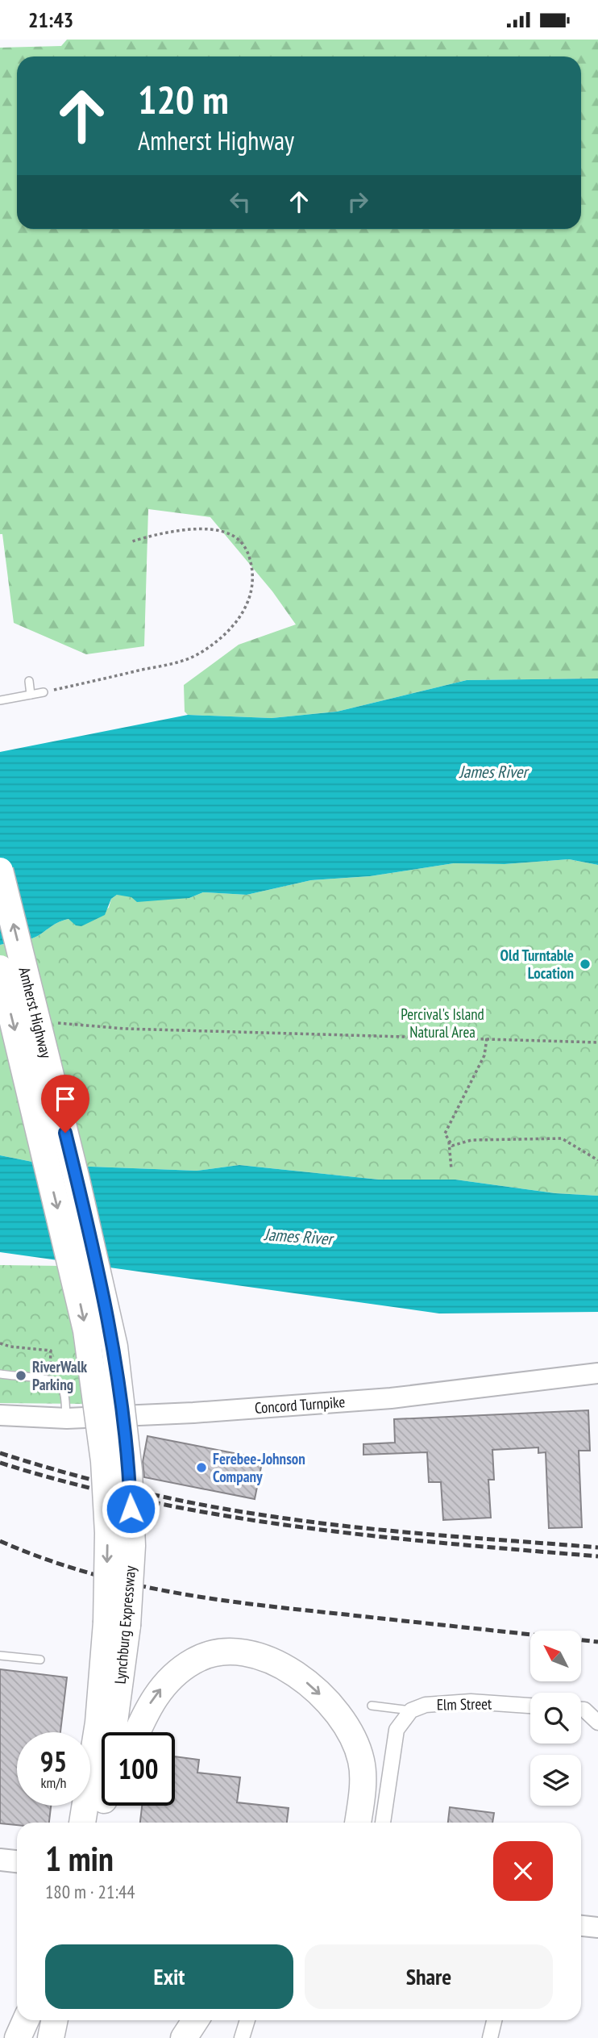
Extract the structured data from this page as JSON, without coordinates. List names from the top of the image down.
{
  "streets": {
    "highway": ["Amherst Highway", "Lynchburg Expressway"],
    "street": ["Concord Turnpike", "Elm Street"]
  },
  "crossings": [
    ["Amherst Highway", "Lynchburg Expressway"]
  ],
  "water": ["James River"],
  "parks": ["Percival's Island Natural Area"],
  "places": ["Old Turntable Location", "RiverWalk Parking", "Ferebee-Johnson Company"],
  "north": "top left",
  "page": {
    "status": "21:43",
    "turn": ["120 m", "Amherst Highway"],
    "speed": "95 km/h",
    "limit": "100",
    "heading": ["1 min", "180 m · 21:44"],
    "buttons": ["Exit", "Share"]
  }
}
